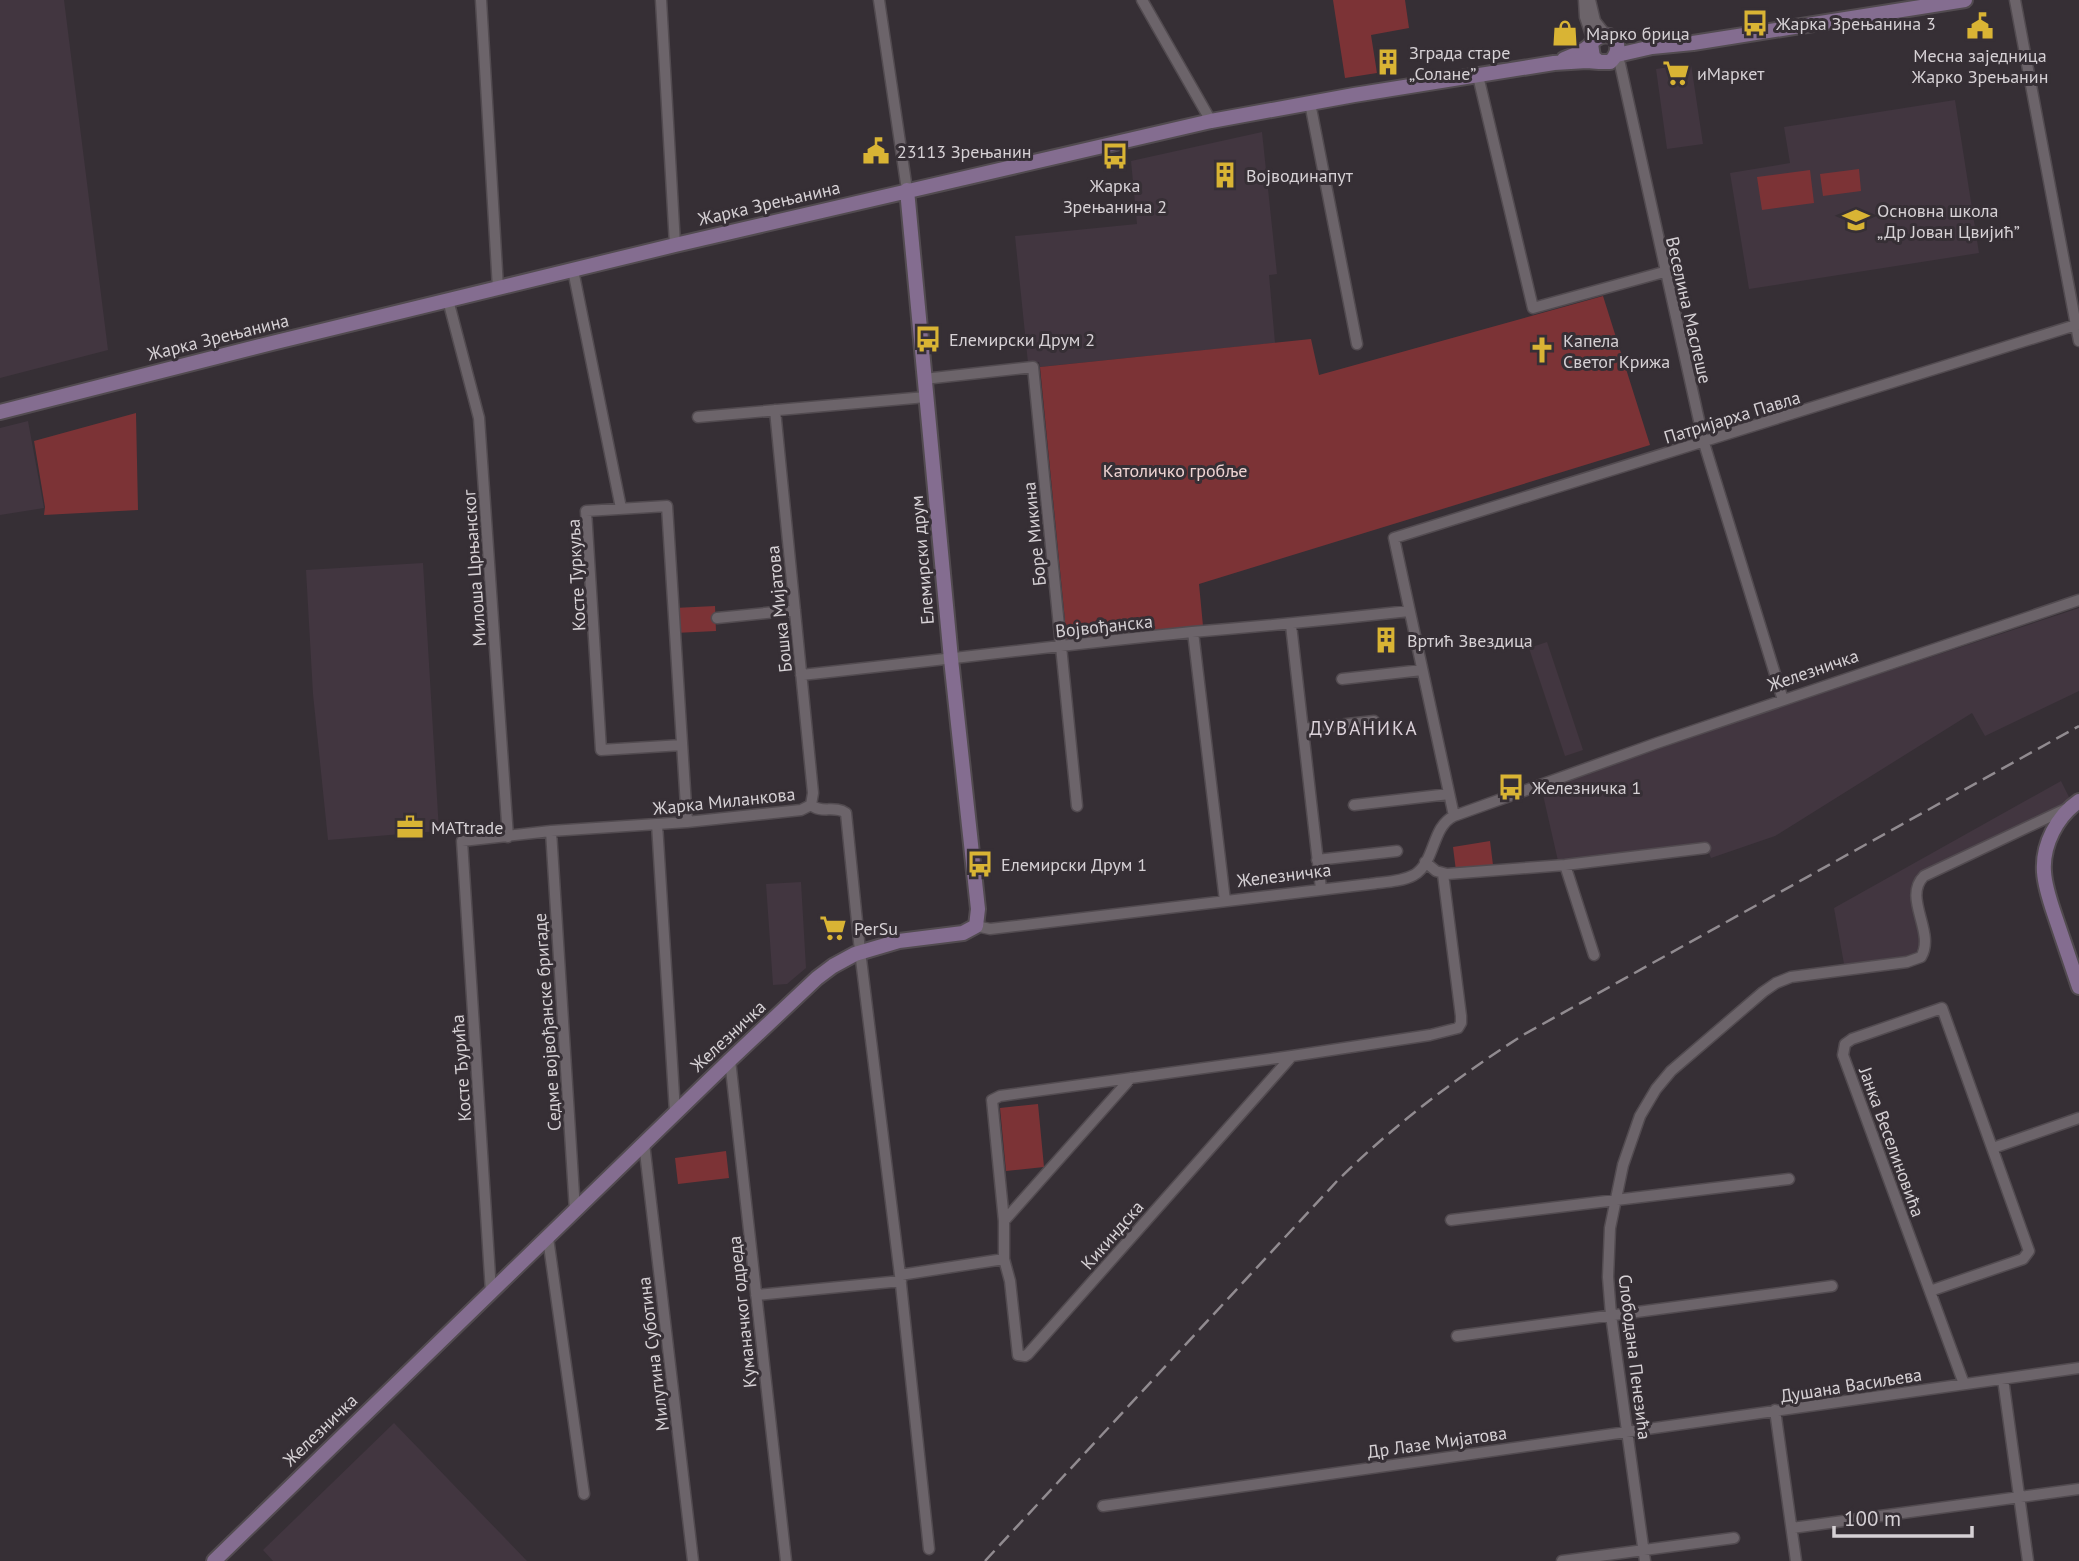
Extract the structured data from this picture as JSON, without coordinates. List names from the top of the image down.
{
  "streets": {
    "main road": ["Жарка Зрењанина", "Елемирски друм", "Железничка"],
    "street": [
      "Веселина Маслеше",
      "Патријарха Павла",
      "Боре Микина",
      "Милоша Црњанског",
      "Косте Туркуља",
      "Бошка Мијатова",
      "Војвођанска",
      "Жарка Миланкова",
      "Седме војвођанске бригаде",
      "Косте Ђурића",
      "Јанка Веселиновића",
      "Кикиндска",
      "Куманачког одреда",
      "Милутина Суботина",
      "Слободана Пенезића",
      "Душана Васиљева",
      "Др Лазе Мијатова"
    ]
  },
  "crossings": [
    ["Жарка Зрењанина", "Веселина Маслеше"],
    ["Жарка Зрењанина", "Елемирски друм"],
    ["Жарка Зрењанина", "Милоша Црњанског"],
    ["Веселина Маслеше", "Патријарха Павла"],
    ["Веселина Маслеше", "Железничка"],
    ["Патријарха Павла", "Војвођанска"],
    ["Боре Микина", "Елемирски друм"],
    ["Боре Микина", "Војвођанска"],
    ["Елемирски друм", "Војвођанска"],
    ["Елемирски друм", "Железничка"],
    ["Милоша Црњанског", "Жарка Миланкова"],
    ["Косте Туркуља", "Жарка Миланкова"],
    ["Бошка Мијатова", "Војвођанска"],
    ["Бошка Мијатова", "Жарка Миланкова"],
    ["Железничка", "Жарка Миланкова"],
    ["Железничка", "Седме војвођанске бригаде"],
    ["Железничка", "Косте Ђурића"],
    ["Железничка", "Куманачког одреда"],
    ["Железничка", "Милутина Суботина"],
    ["Жарка Миланкова", "Седме војвођанске бригаде"],
    ["Жарка Миланкова", "Косте Ђурића"],
    ["Јанка Веселиновића", "Душана Васиљева"],
    ["Слободана Пенезића", "Др Лазе Мијатова"],
    ["Душана Васиљева", "Др Лазе Мијатова"]
  ],
  "districts": ["ДУВАНИКА"],
  "parks": ["Католичко гробље"],
  "places": {
    "bus stop": [
      "Жарка Зрењанина 3",
      "Жарка Зрењанина 2",
      "Елемирски Друм 2",
      "Железничка 1",
      "Елемирски Друм 1"
    ],
    "public building": ["Месна заједница Жарко Зрењанин", "23113 Зрењанин"],
    "shop": ["Марко брица"],
    "building": ["Зграда старе „Солане”", "Војводинапут", "Вртић Звездица"],
    "supermarket": ["иМаркет", "PerSu"],
    "school or university": ["Основна школа „Др Јован Цвијић”"],
    "church": ["Капела Светог Крижа"],
    "office": ["MATtrade"]
  },
  "scale_bar": "100 m"
}
